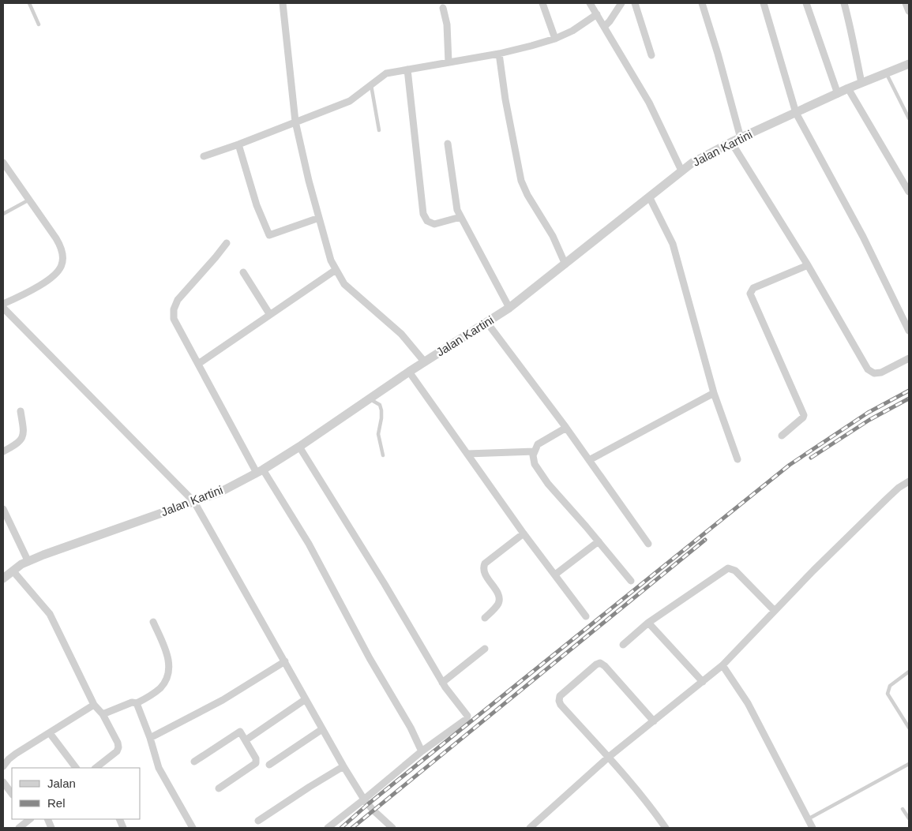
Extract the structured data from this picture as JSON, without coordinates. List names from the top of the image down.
{
  "streets": {
    "street": ["Jalan Kartini"]
  },
  "legend": ["Jalan", "Rel"]
}
